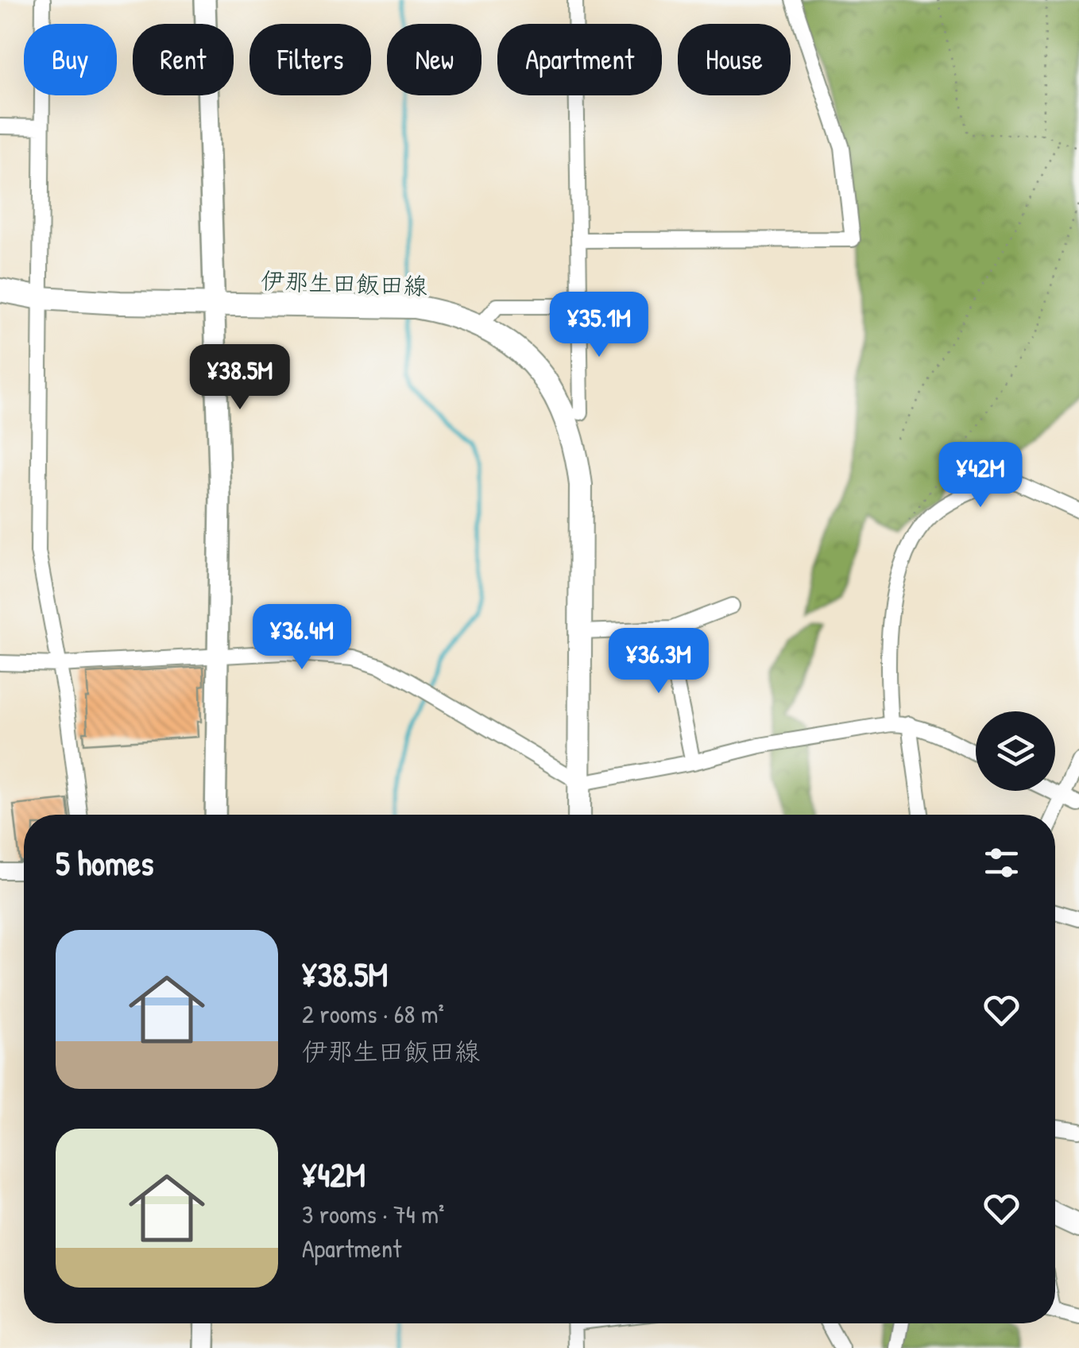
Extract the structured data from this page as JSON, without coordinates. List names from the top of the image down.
{
  "streets": {
    "main road": ["伊那生田飯田線"]
  },
  "page": {
    "chip": [
      "Buy",
      "Rent",
      "Filters",
      "New",
      "Apartment",
      "House"
    ],
    "price": [
      "¥35.1M",
      "¥38.5M",
      "¥42M",
      "¥36.4M",
      "¥36.3M"
    ],
    "heading": "5 homes",
    "list": [
      {
        "name": "¥38.5M",
        "note": "2 rooms · 68 m² · 伊那生田飯田線"
      },
      {
        "name": "¥42M",
        "note": "3 rooms · 74 m² · Apartment"
      }
    ]
  }
}
